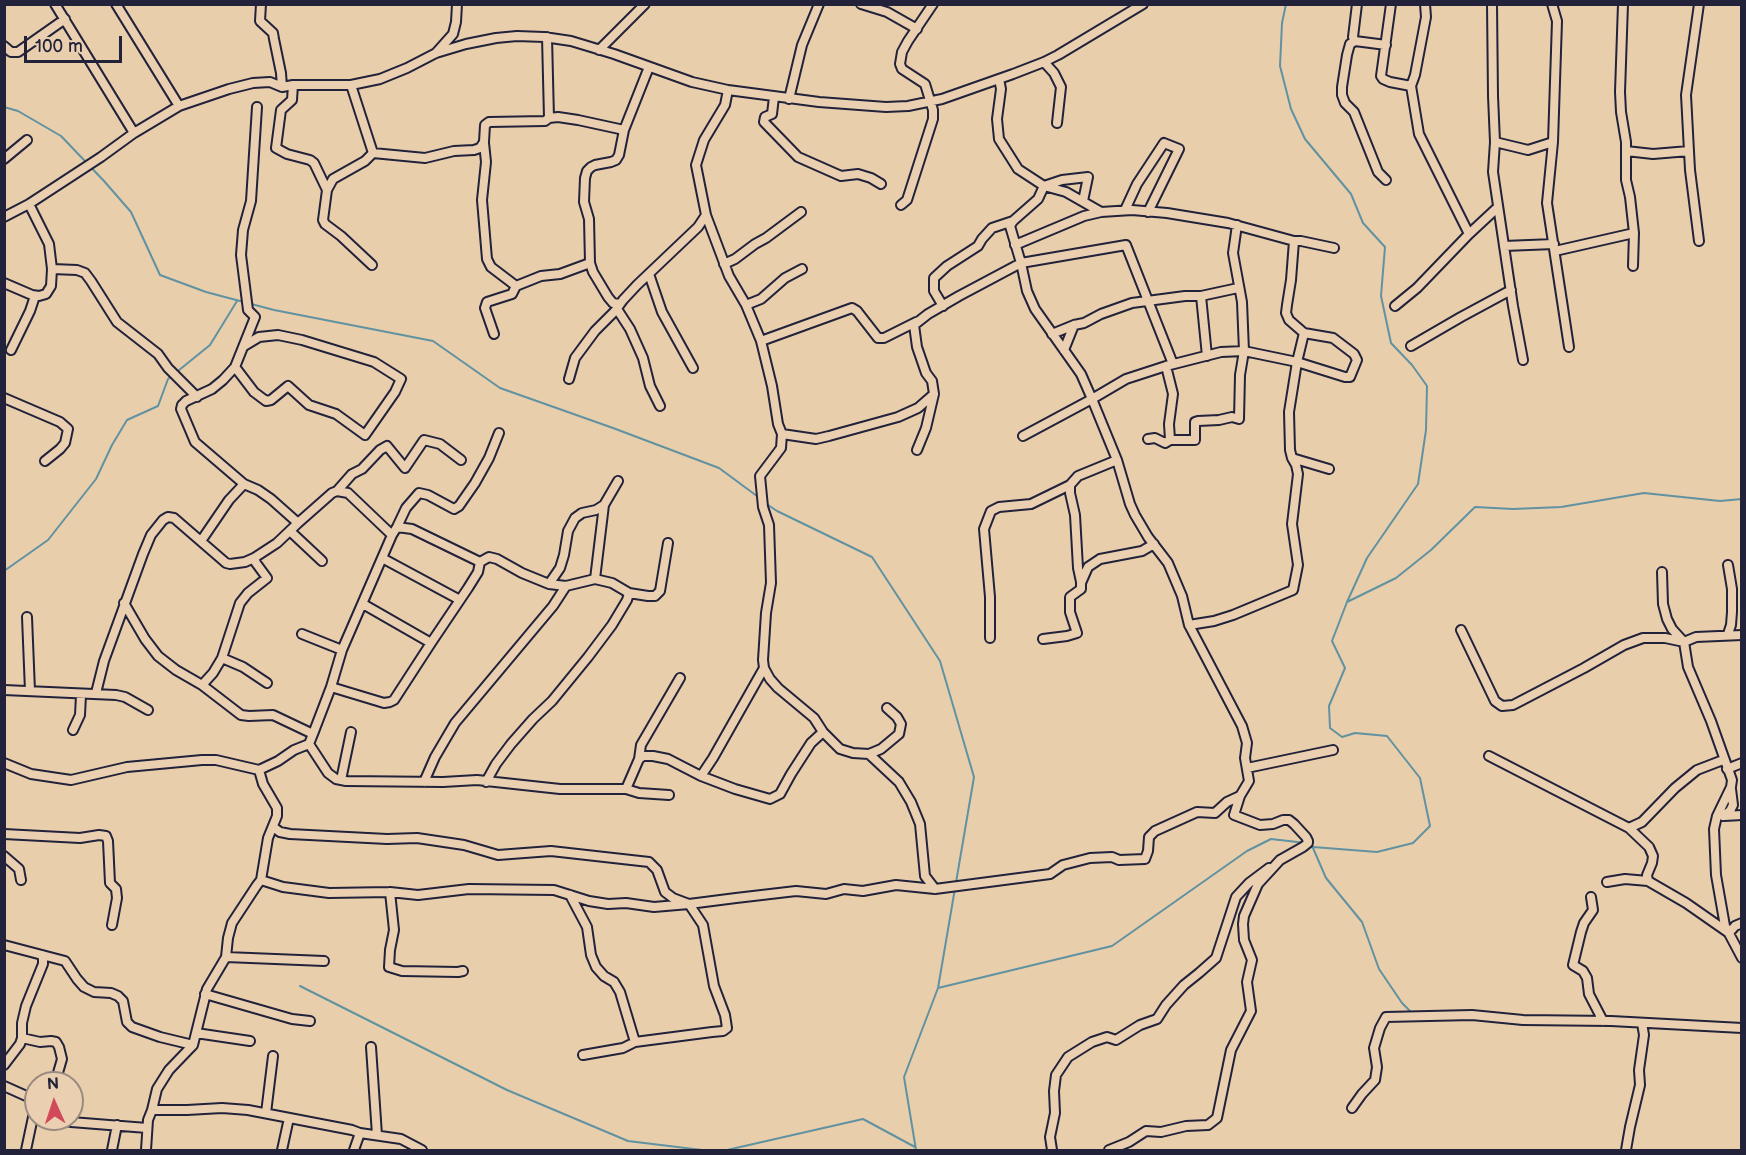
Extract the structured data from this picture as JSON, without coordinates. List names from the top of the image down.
{
  "scale_bar": "100 m",
  "north": "top"
}
